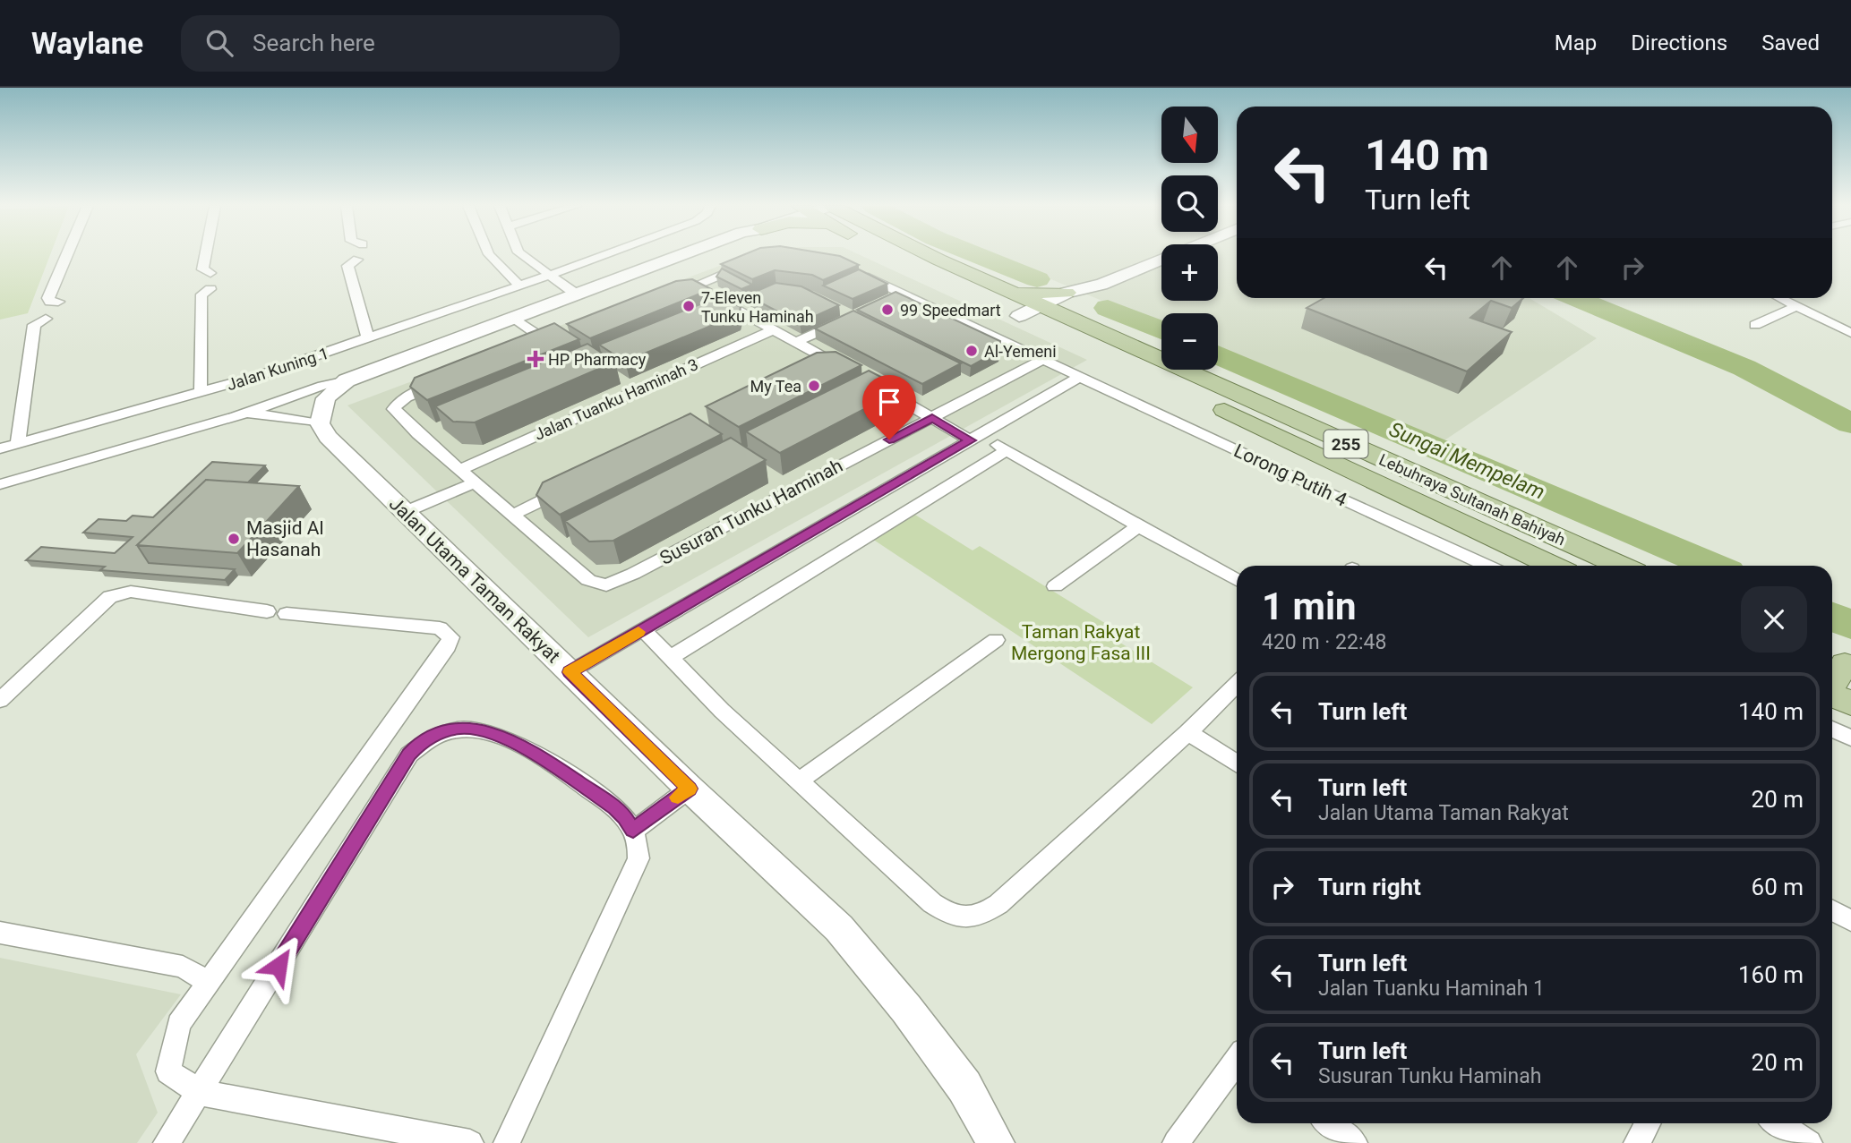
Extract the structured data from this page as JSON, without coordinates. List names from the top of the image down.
{
  "streets": {
    "main road": ["255", "Lebuhraya Sultanah Bahiyah"],
    "street": [
      "Jalan Kuning 1",
      "Jalan Tuanku Haminah 3",
      "Lorong Putih 4",
      "Susuran Tunku Haminah",
      "Jalan Utama Taman Rakyat"
    ]
  },
  "crossings": [
    ["Jalan Tuanku Haminah 3", "Susuran Tunku Haminah"],
    ["Lorong Putih 4", "Susuran Tunku Haminah"]
  ],
  "water": ["Sungai Mempelam"],
  "parks": ["Taman Rakyat Mergong Fasa III"],
  "places": {
    "other": [
      "7-Eleven Tunku Haminah",
      "99 Speedmart",
      "Al-Yemeni",
      "My Tea",
      "Masjid Al Hasanah"
    ],
    "health": ["HP Pharmacy"]
  },
  "north": "bottom",
  "page": {
    "header": "Waylane",
    "search": "Search here",
    "nav": ["Map", "Directions", "Saved"],
    "map_buttons": ["+", "−"],
    "turn": ["140 m", "Turn left"],
    "heading": ["1 min", "420 m · 22:48"],
    "list": [
      {
        "name": "Turn left",
        "value": "140 m"
      },
      {
        "name": "Turn left",
        "note": "Jalan Utama Taman Rakyat",
        "value": "20 m"
      },
      {
        "name": "Turn right",
        "value": "60 m"
      },
      {
        "name": "Turn left",
        "note": "Jalan Tuanku Haminah 1",
        "value": "160 m"
      },
      {
        "name": "Turn left",
        "note": "Susuran Tunku Haminah",
        "value": "20 m"
      }
    ]
  }
}
